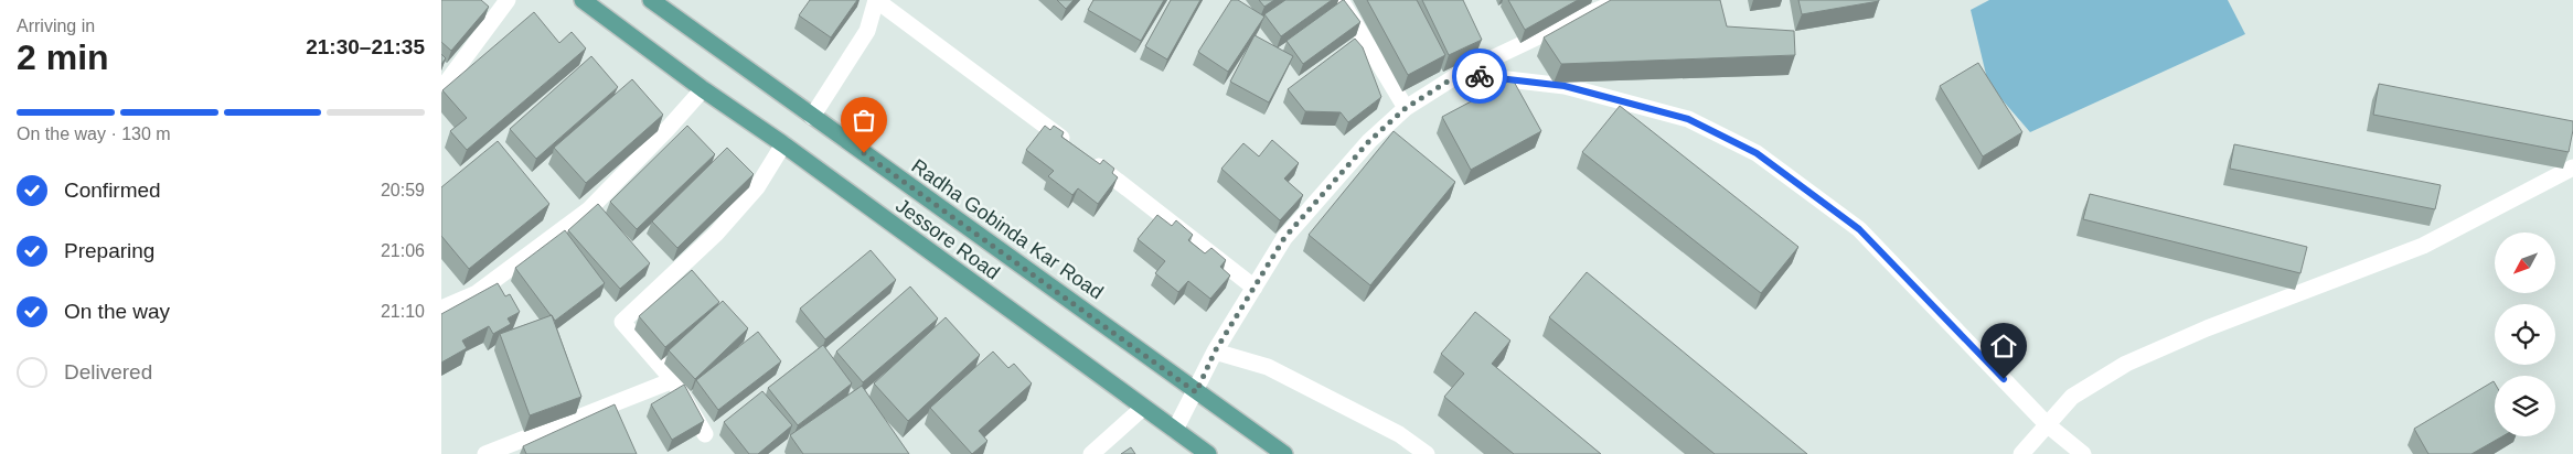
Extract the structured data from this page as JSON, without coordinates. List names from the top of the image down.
{
  "streets": {
    "main road": ["Radha Gobinda Kar Road", "Jessore Road"]
  },
  "north": "bottom left",
  "page": {
    "heading": ["2 min", "Arriving in", "21:30–21:35"],
    "bar": "On the way · 130 m",
    "list": [
      ["Confirmed", "20:59"],
      ["Preparing", "21:06"],
      ["On the way", "21:10"],
      "Delivered"
    ]
  }
}
